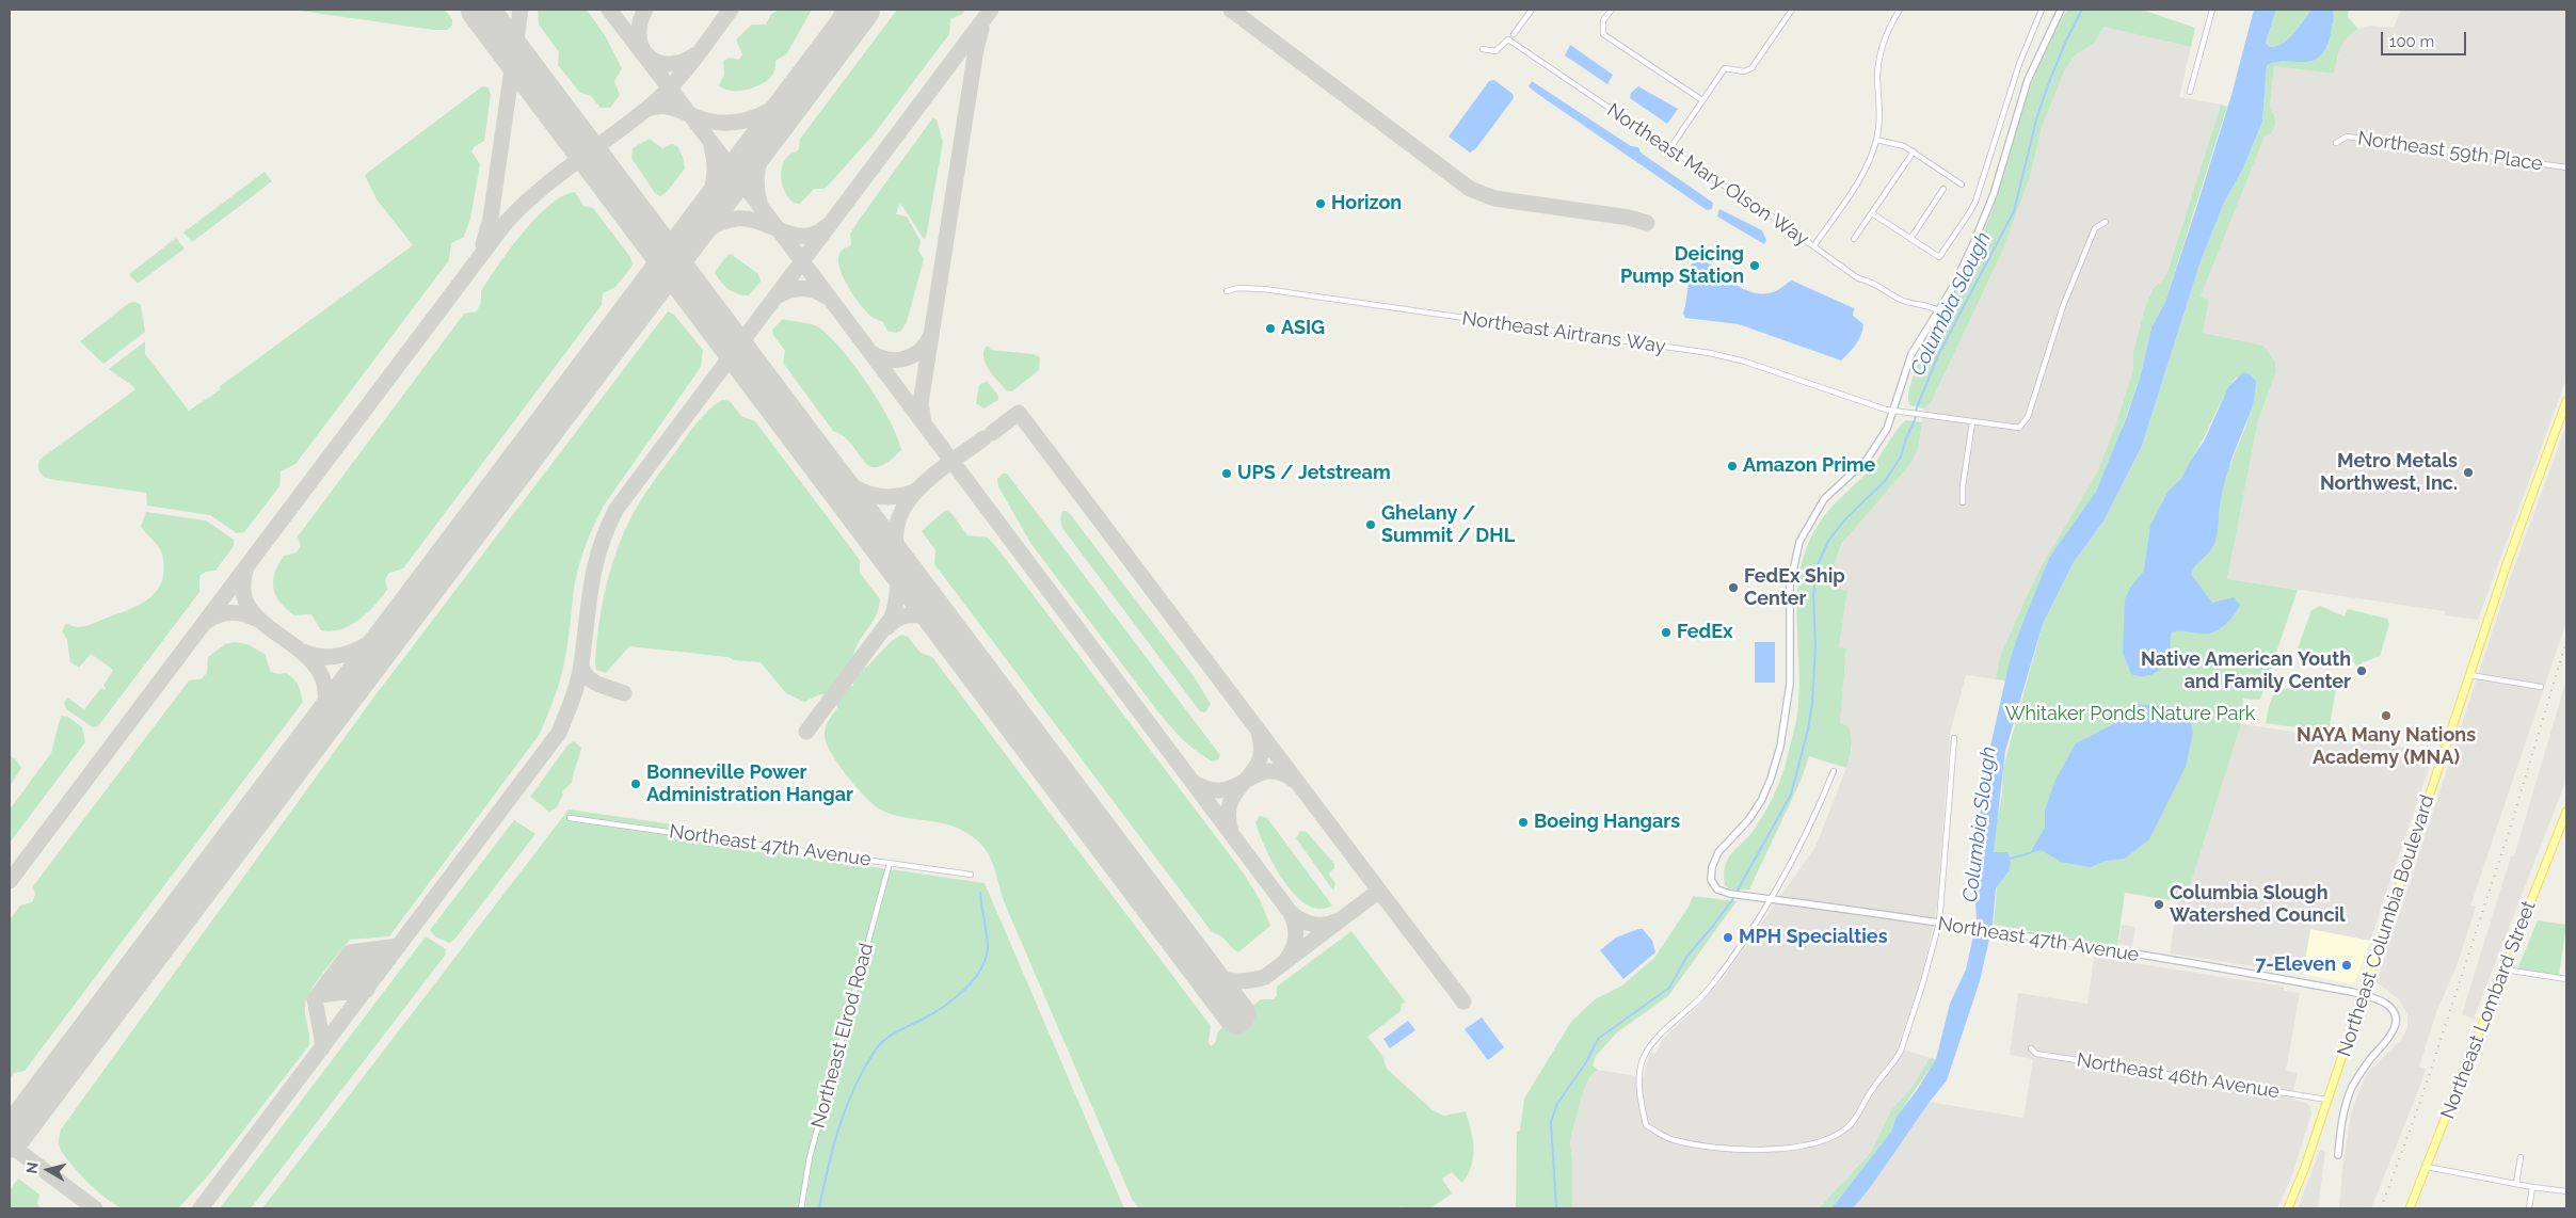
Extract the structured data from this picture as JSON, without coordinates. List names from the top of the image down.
{
  "streets": {
    "main road": ["Northeast Columbia Boulevard", "Northeast Lombard Street"],
    "street": [
      "Northeast 59th Place",
      "Northeast Mary Olson Way",
      "Northeast Airtrans Way",
      "Northeast 47th Avenue",
      "Northeast Elrod Road",
      "Northeast 46th Avenue"
    ]
  },
  "crossings": [
    ["Northeast Airtrans Way", "Northeast 47th Avenue"],
    ["Northeast 47th Avenue", "Northeast Columbia Boulevard"],
    ["Northeast 47th Avenue", "Northeast Elrod Road"],
    ["Northeast Columbia Boulevard", "Northeast 46th Avenue"]
  ],
  "water": ["Columbia Slough"],
  "parks": ["Whitaker Ponds Nature Park"],
  "places": [
    "Horizon",
    "Deicing Pump Station",
    "ASIG",
    "Amazon Prime",
    "Metro Metals Northwest, Inc.",
    "UPS / Jetstream",
    "Ghelany / Summit / DHL",
    "FedEx Ship Center",
    "FedEx",
    "Native American Youth and Family Center",
    "NAYA Many Nations Academy (MNA)",
    "Bonneville Power Administration Hangar",
    "Boeing Hangars",
    "Columbia Slough Watershed Council",
    "MPH Specialties",
    "7-Eleven"
  ],
  "scale_bar": "100 m",
  "north": "left"
}
